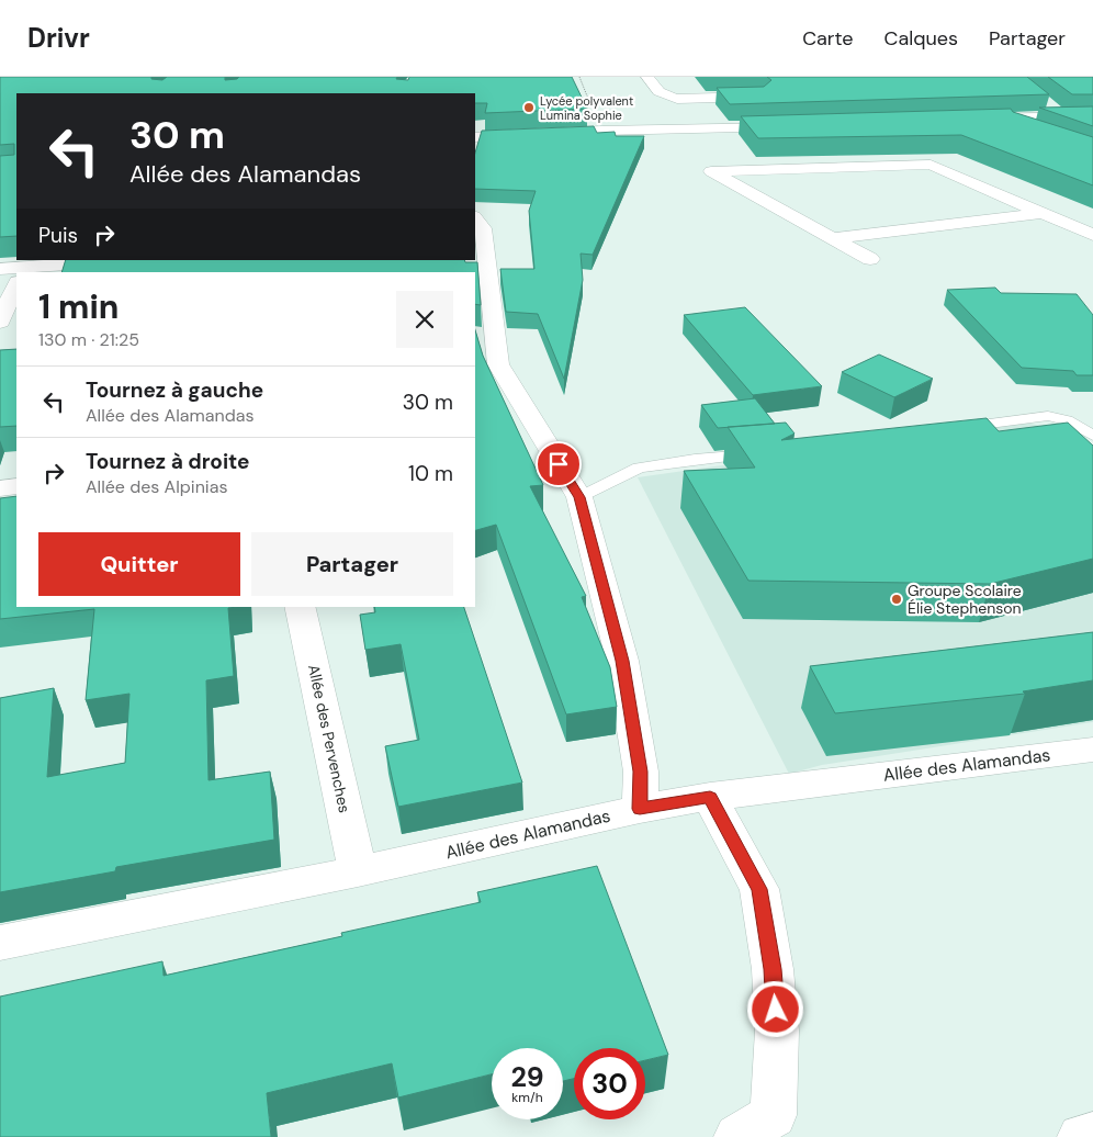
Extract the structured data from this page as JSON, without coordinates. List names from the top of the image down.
{
  "streets": {
    "street": ["Allée des Pervenches", "Allée des Alamandas"]
  },
  "crossings": [
    ["Allée des Pervenches", "Allée des Alamandas"]
  ],
  "places": ["Lycée polyvalent Lumina Sophie", "Groupe Scolaire Élie Stephenson"],
  "page": {
    "header": "Drivr",
    "nav": ["Carte", "Calques", "Partager"],
    "turn": ["30 m", "Allée des Alamandas"],
    "then": "Puis",
    "heading": ["1 min", "130 m · 21:25"],
    "list": [
      {
        "name": "Tournez à gauche",
        "note": "Allée des Alamandas",
        "value": "30 m"
      },
      {
        "name": "Tournez à droite",
        "note": "Allée des Alpinias",
        "value": "10 m"
      }
    ],
    "buttons": ["Quitter", "Partager"],
    "speed": "29 km/h",
    "limit": "30"
  }
}
